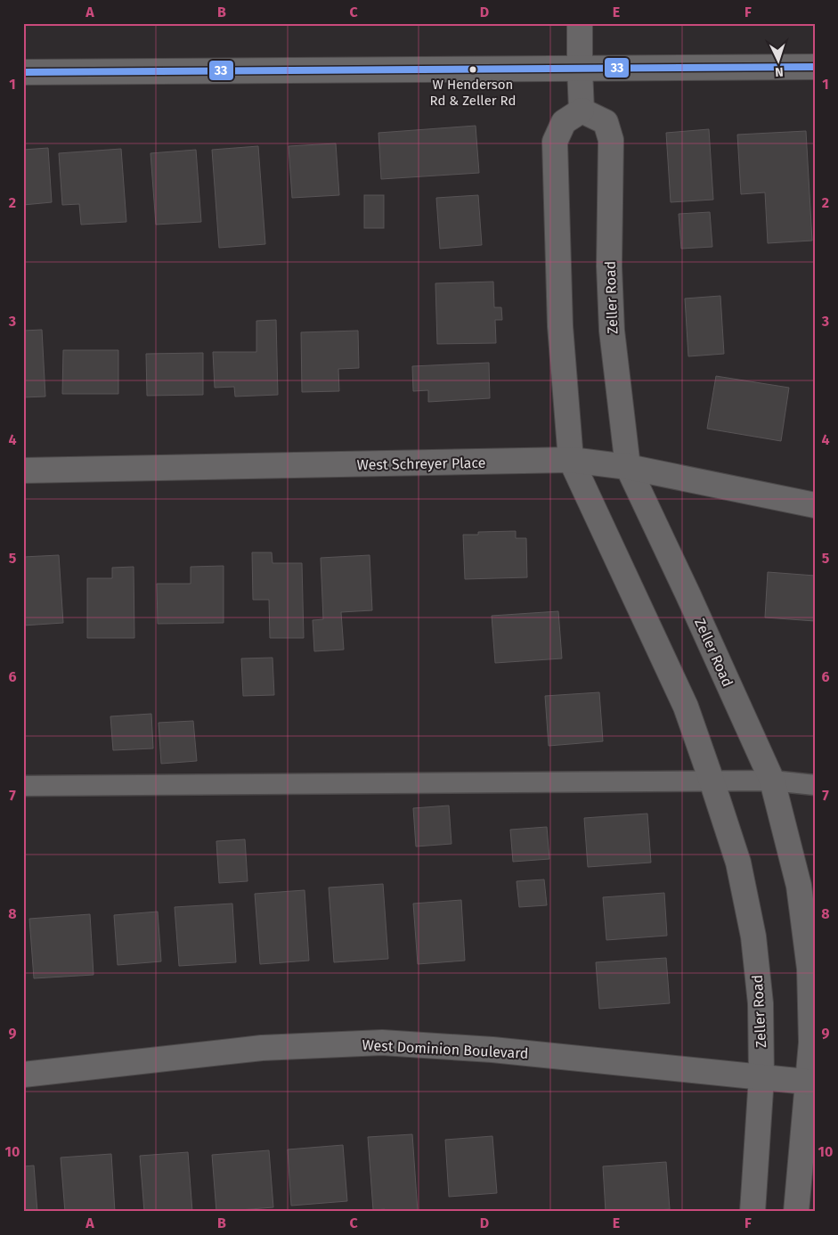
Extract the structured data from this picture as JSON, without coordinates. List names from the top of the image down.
{
  "streets": {
    "street": ["Zeller Road", "West Schreyer Place", "West Dominion Boulevard"]
  },
  "crossings": [
    ["Zeller Road", "West Schreyer Place"],
    ["Zeller Road", "West Dominion Boulevard"]
  ],
  "places": ["W Henderson Rd & Zeller Rd"],
  "lines": ["transit line 33"],
  "north": "bottom",
  "grid": {
    "columns": [
      "A",
      "B",
      "C",
      "D",
      "E",
      "F"
    ],
    "rows": [
      "1",
      "2",
      "3",
      "4",
      "5",
      "6",
      "7",
      "8",
      "9",
      "10"
    ]
  }
}
